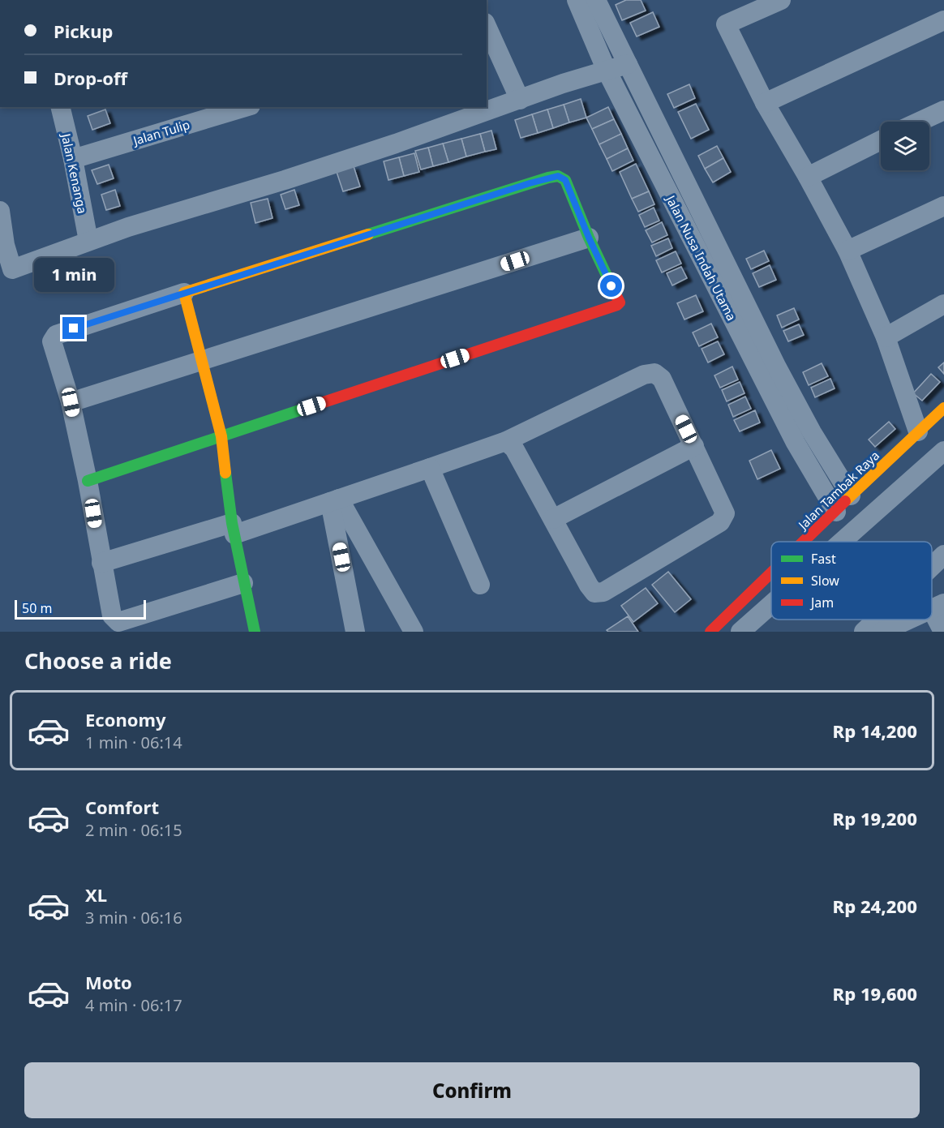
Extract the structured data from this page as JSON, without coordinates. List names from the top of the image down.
{
  "streets": {
    "street": [
      "Jalan Tulip",
      "Jalan Kenanga",
      "Jalan Nusa Indah Utama",
      "Jalan Tambak Raya"
    ]
  },
  "crossings": [
    ["Jalan Tulip", "Jalan Kenanga"],
    ["Jalan Nusa Indah Utama", "Jalan Tambak Raya"]
  ],
  "legend": ["Fast", "Slow", "Jam"],
  "scale_bar": "50 m",
  "page": {
    "banner": ["Pickup", "Drop-off"],
    "bubble": "1 min",
    "scale": "50 m",
    "heading": "Choose a ride",
    "list": [
      {
        "name": "Economy",
        "note": "1 min · 06:14",
        "value": "Rp 14,200"
      },
      {
        "name": "Comfort",
        "note": "2 min · 06:15",
        "value": "Rp 19,200"
      },
      {
        "name": "XL",
        "note": "3 min · 06:16",
        "value": "Rp 24,200"
      },
      {
        "name": "Moto",
        "note": "4 min · 06:17",
        "value": "Rp 19,600"
      }
    ],
    "buttons": "Confirm"
  }
}
